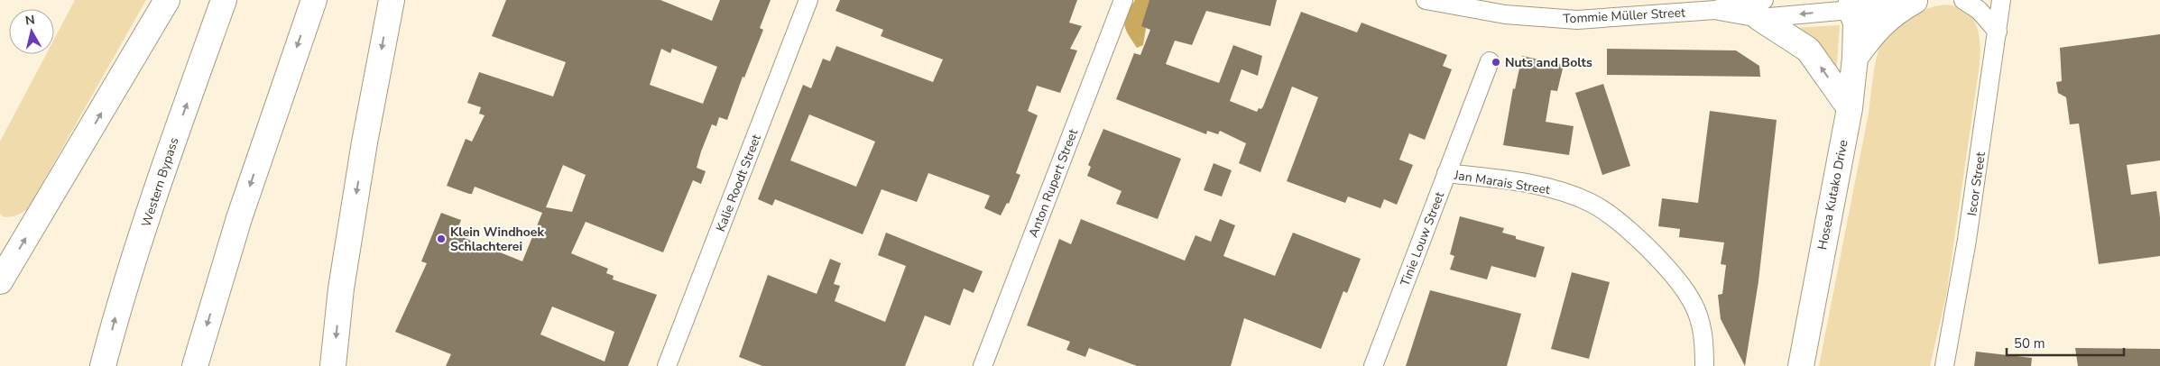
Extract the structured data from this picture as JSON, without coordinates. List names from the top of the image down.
{
  "streets": {
    "main road": ["Western Bypass", "Hosea Kutako Drive"],
    "street": [
      "Tommie Müller Street",
      "Jan Marais Street",
      "Kalie Roodt Street",
      "Anton Rupert Street",
      "Iscor Street",
      "Tinie Louw Street"
    ]
  },
  "crossings": [
    ["Tommie Müller Street", "Hosea Kutako Drive"],
    ["Jan Marais Street", "Tinie Louw Street"]
  ],
  "places": ["Nuts and Bolts", "Klein Windhoek Schlachterei"],
  "scale_bar": "50 m",
  "north": "top"
}
